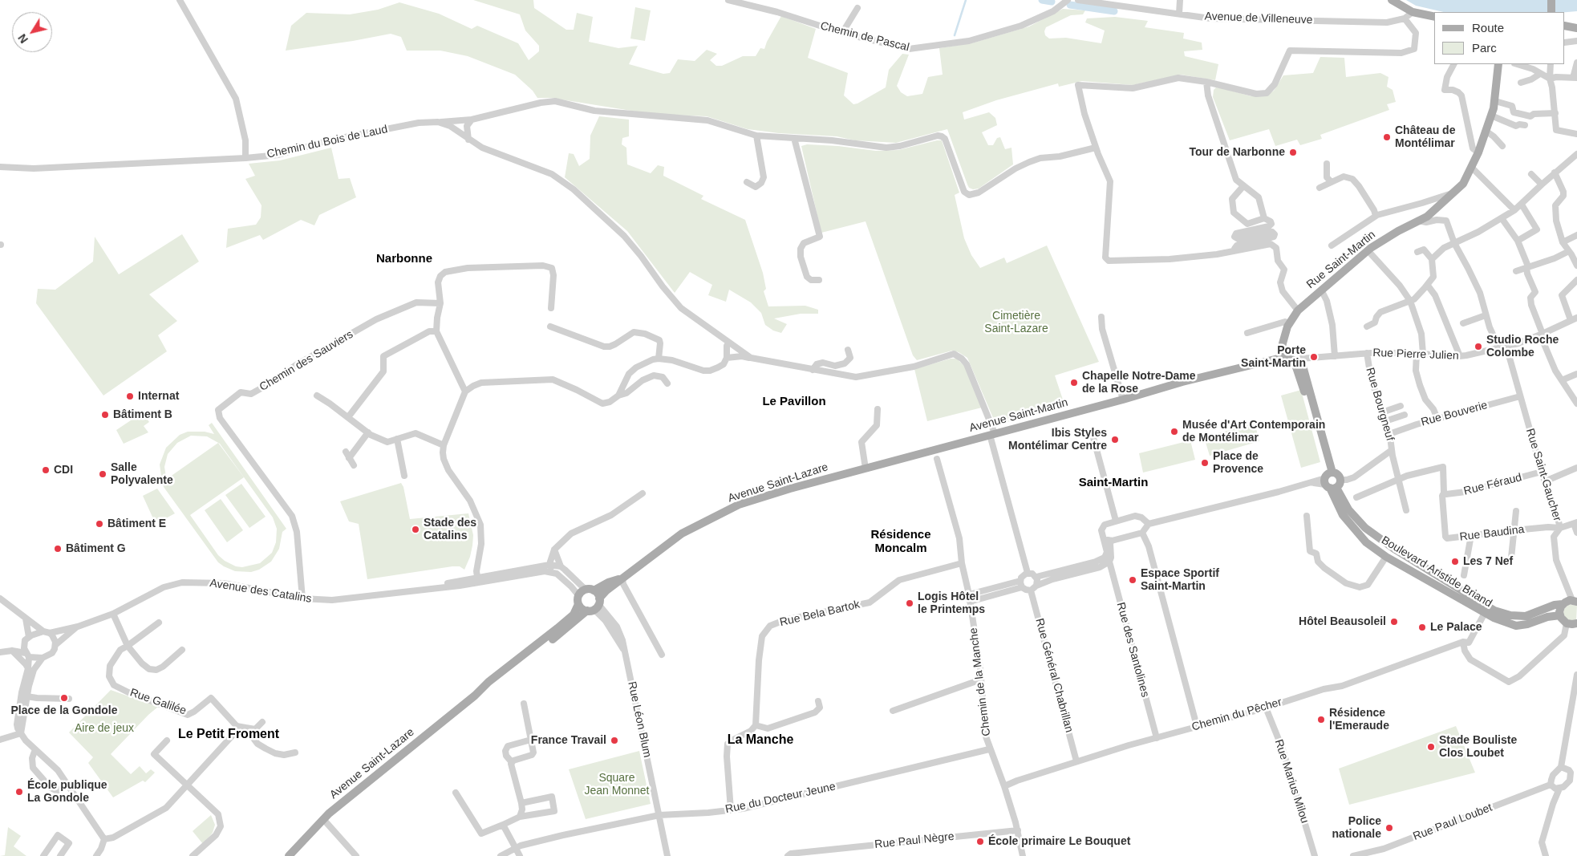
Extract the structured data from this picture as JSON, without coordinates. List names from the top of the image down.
{
  "streets": {
    "main road": [
      "Rue Saint-Martin",
      "Avenue Saint-Martin",
      "Avenue Saint-Lazare",
      "Boulevard Aristide Briand"
    ],
    "street": [
      "Avenue de Villeneuve",
      "Chemin de Pascal",
      "Chemin du Bois de Laud",
      "Rue Pierre Julien",
      "Chemin des Sauviers",
      "Rue Bourgneuf",
      "Rue Bouverie",
      "Rue Saint-Gaucher",
      "Rue Féraud",
      "Rue Baudina",
      "Avenue des Catalins",
      "Rue Bela Bartok",
      "Rue des Santolines",
      "Rue Général Chabrillan",
      "Chemin de la Manche",
      "Rue Galilée",
      "Chemin du Pêcher",
      "Rue Léon Blum",
      "Rue Marius Milou",
      "Rue du Docteur Jeune",
      "Rue Paul Loubet",
      "Rue Paul Nègre"
    ]
  },
  "crossings": [
    ["Chemin du Bois de Laud", "Avenue Saint-Martin"],
    ["Rue Saint-Martin", "Avenue Saint-Martin"],
    ["Rue Pierre Julien", "Rue Bourgneuf"],
    ["Rue Pierre Julien", "Avenue Saint-Martin"],
    ["Rue Pierre Julien", "Rue Saint-Gaucher"],
    ["Chemin des Sauviers", "Avenue des Catalins"],
    ["Rue Bourgneuf", "Rue Bouverie"],
    ["Rue Bouverie", "Rue Saint-Gaucher"],
    ["Avenue Saint-Martin", "Avenue Saint-Lazare"],
    ["Rue Saint-Gaucher", "Rue Féraud"],
    ["Rue Saint-Gaucher", "Rue Baudina"],
    ["Rue Saint-Gaucher", "Boulevard Aristide Briand"],
    ["Avenue Saint-Lazare", "Rue Léon Blum"],
    ["Rue Féraud", "Rue Baudina"],
    ["Rue Bela Bartok", "Chemin de la Manche"],
    ["Rue des Santolines", "Chemin du Pêcher"],
    ["Rue Général Chabrillan", "Chemin du Pêcher"],
    ["Chemin de la Manche", "Chemin du Pêcher"],
    ["Chemin de la Manche", "Rue du Docteur Jeune"],
    ["Chemin de la Manche", "Rue Paul Nègre"],
    ["Chemin du Pêcher", "Rue Marius Milou"],
    ["Rue Léon Blum", "Rue du Docteur Jeune"]
  ],
  "districts": [
    "Narbonne",
    "Le Pavillon",
    "Saint-Martin",
    "Résidence Moncalm",
    "Le Petit Froment",
    "La Manche"
  ],
  "parks": ["Cimetière Saint-Lazare", "Aire de jeux", "Square Jean Monnet"],
  "places": [
    "Château de Montélimar",
    "Tour de Narbonne",
    "Studio Roche Colombe",
    "Porte Saint-Martin",
    "Chapelle Notre-Dame de la Rose",
    "Internat",
    "Bâtiment B",
    "Musée d'Art Contemporain de Montélimar",
    "Ibis Styles Montélimar Centre",
    "Place de Provence",
    "CDI",
    "Salle Polyvalente",
    "Bâtiment E",
    "Stade des Catalins",
    "Bâtiment G",
    "Les 7 Nef",
    "Espace Sportif Saint-Martin",
    "Logis Hôtel le Printemps",
    "Hôtel Beausoleil",
    "Le Palace",
    "Place de la Gondole",
    "Résidence l'Emeraude",
    "France Travail",
    "Stade Bouliste Clos Loubet",
    "École publique La Gondole",
    "Police nationale",
    "École primaire Le Bouquet"
  ],
  "legend": ["Route", "Parc"],
  "north": "bottom left"
}
